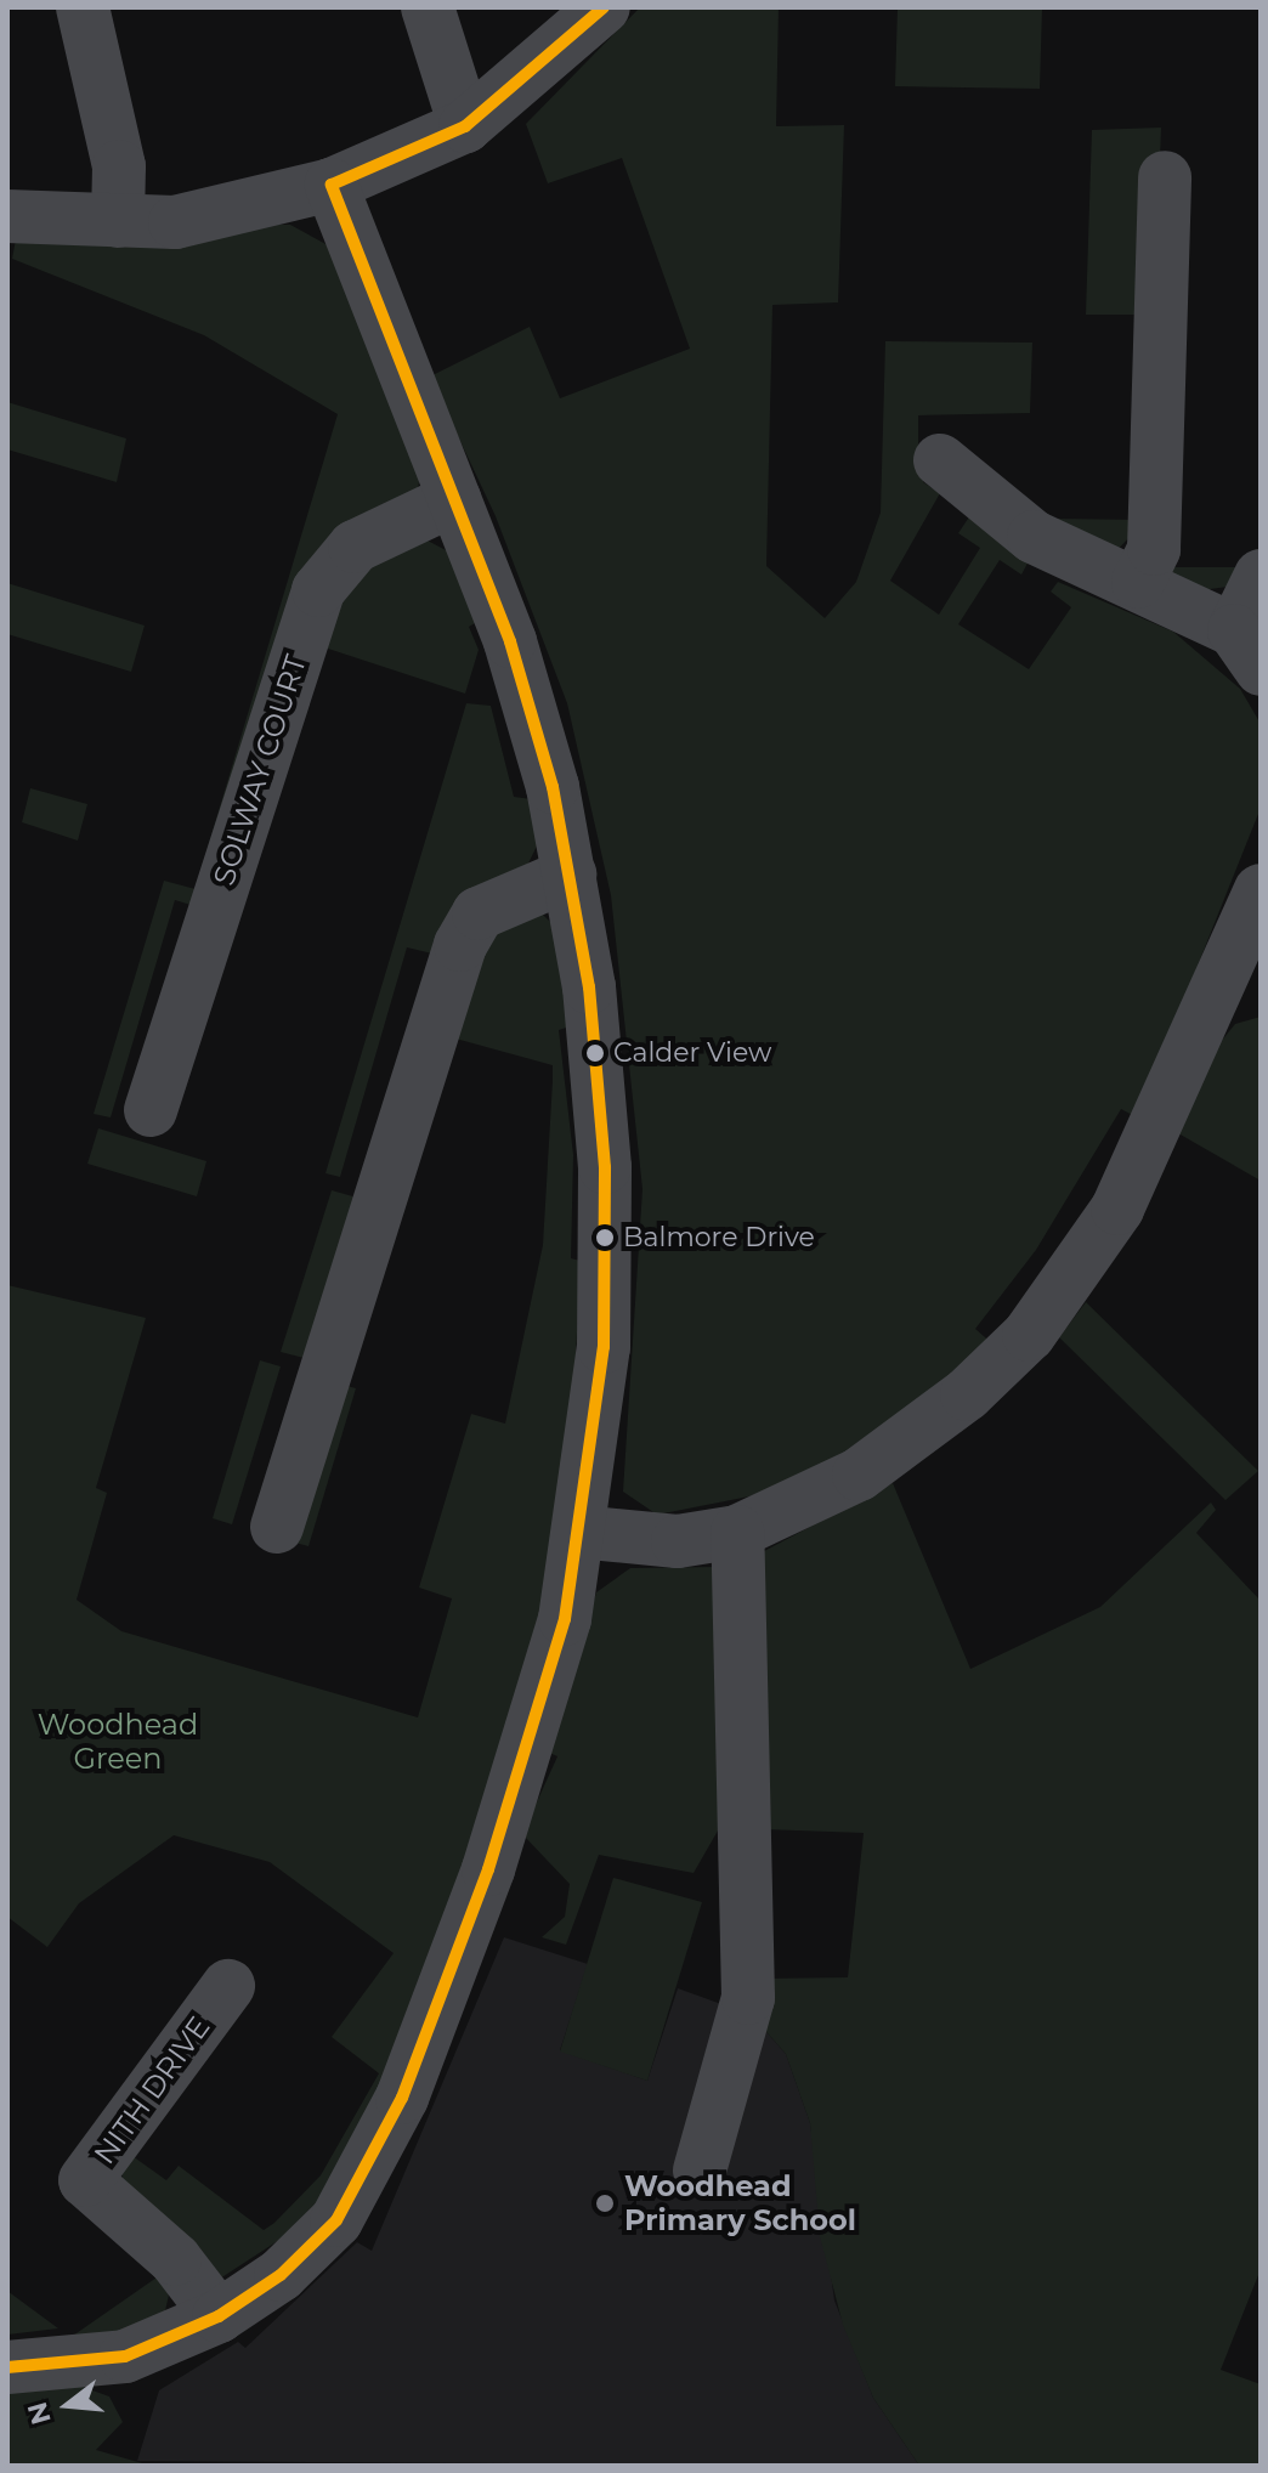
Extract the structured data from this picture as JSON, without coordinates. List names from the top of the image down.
{
  "streets": {
    "street": ["SOLWAY COURT", "NITH DRIVE"]
  },
  "parks": ["Woodhead Green"],
  "places": ["Calder View", "Balmore Drive", "Woodhead Primary School"],
  "north": "left"
}
